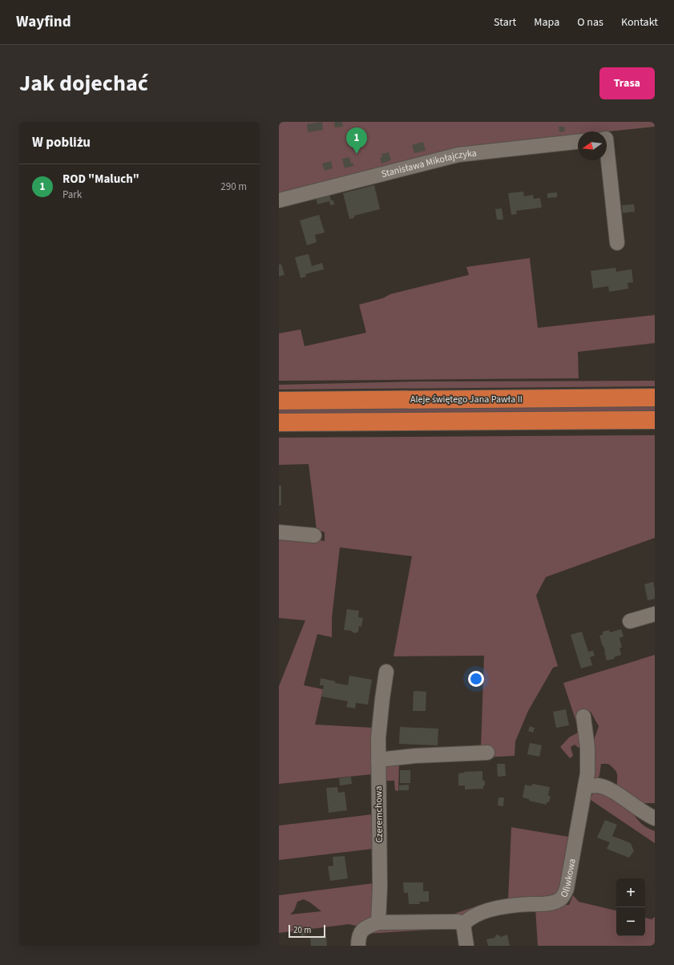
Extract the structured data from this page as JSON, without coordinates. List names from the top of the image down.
{
  "streets": {
    "highway": ["Aleje świętego Jana Pawła II"],
    "street": ["Stanisława Mikołajczyka", "Czeremchowa", "Oliwkowa"]
  },
  "scale_bar": "20 m",
  "north": "left",
  "page": {
    "header": "Wayfind",
    "nav": [
      "Start",
      "Mapa",
      "O nas",
      "Kontakt"
    ],
    "title": "Jak dojechać",
    "buttons": "Trasa",
    "heading": "W pobliżu",
    "pins": "1",
    "list": [
      {
        "mark": "1",
        "name": "ROD \"Maluch\"",
        "note": "Park",
        "value": "290 m"
      }
    ],
    "map_buttons": ["+", "−"],
    "scale": "20 m"
  }
}
